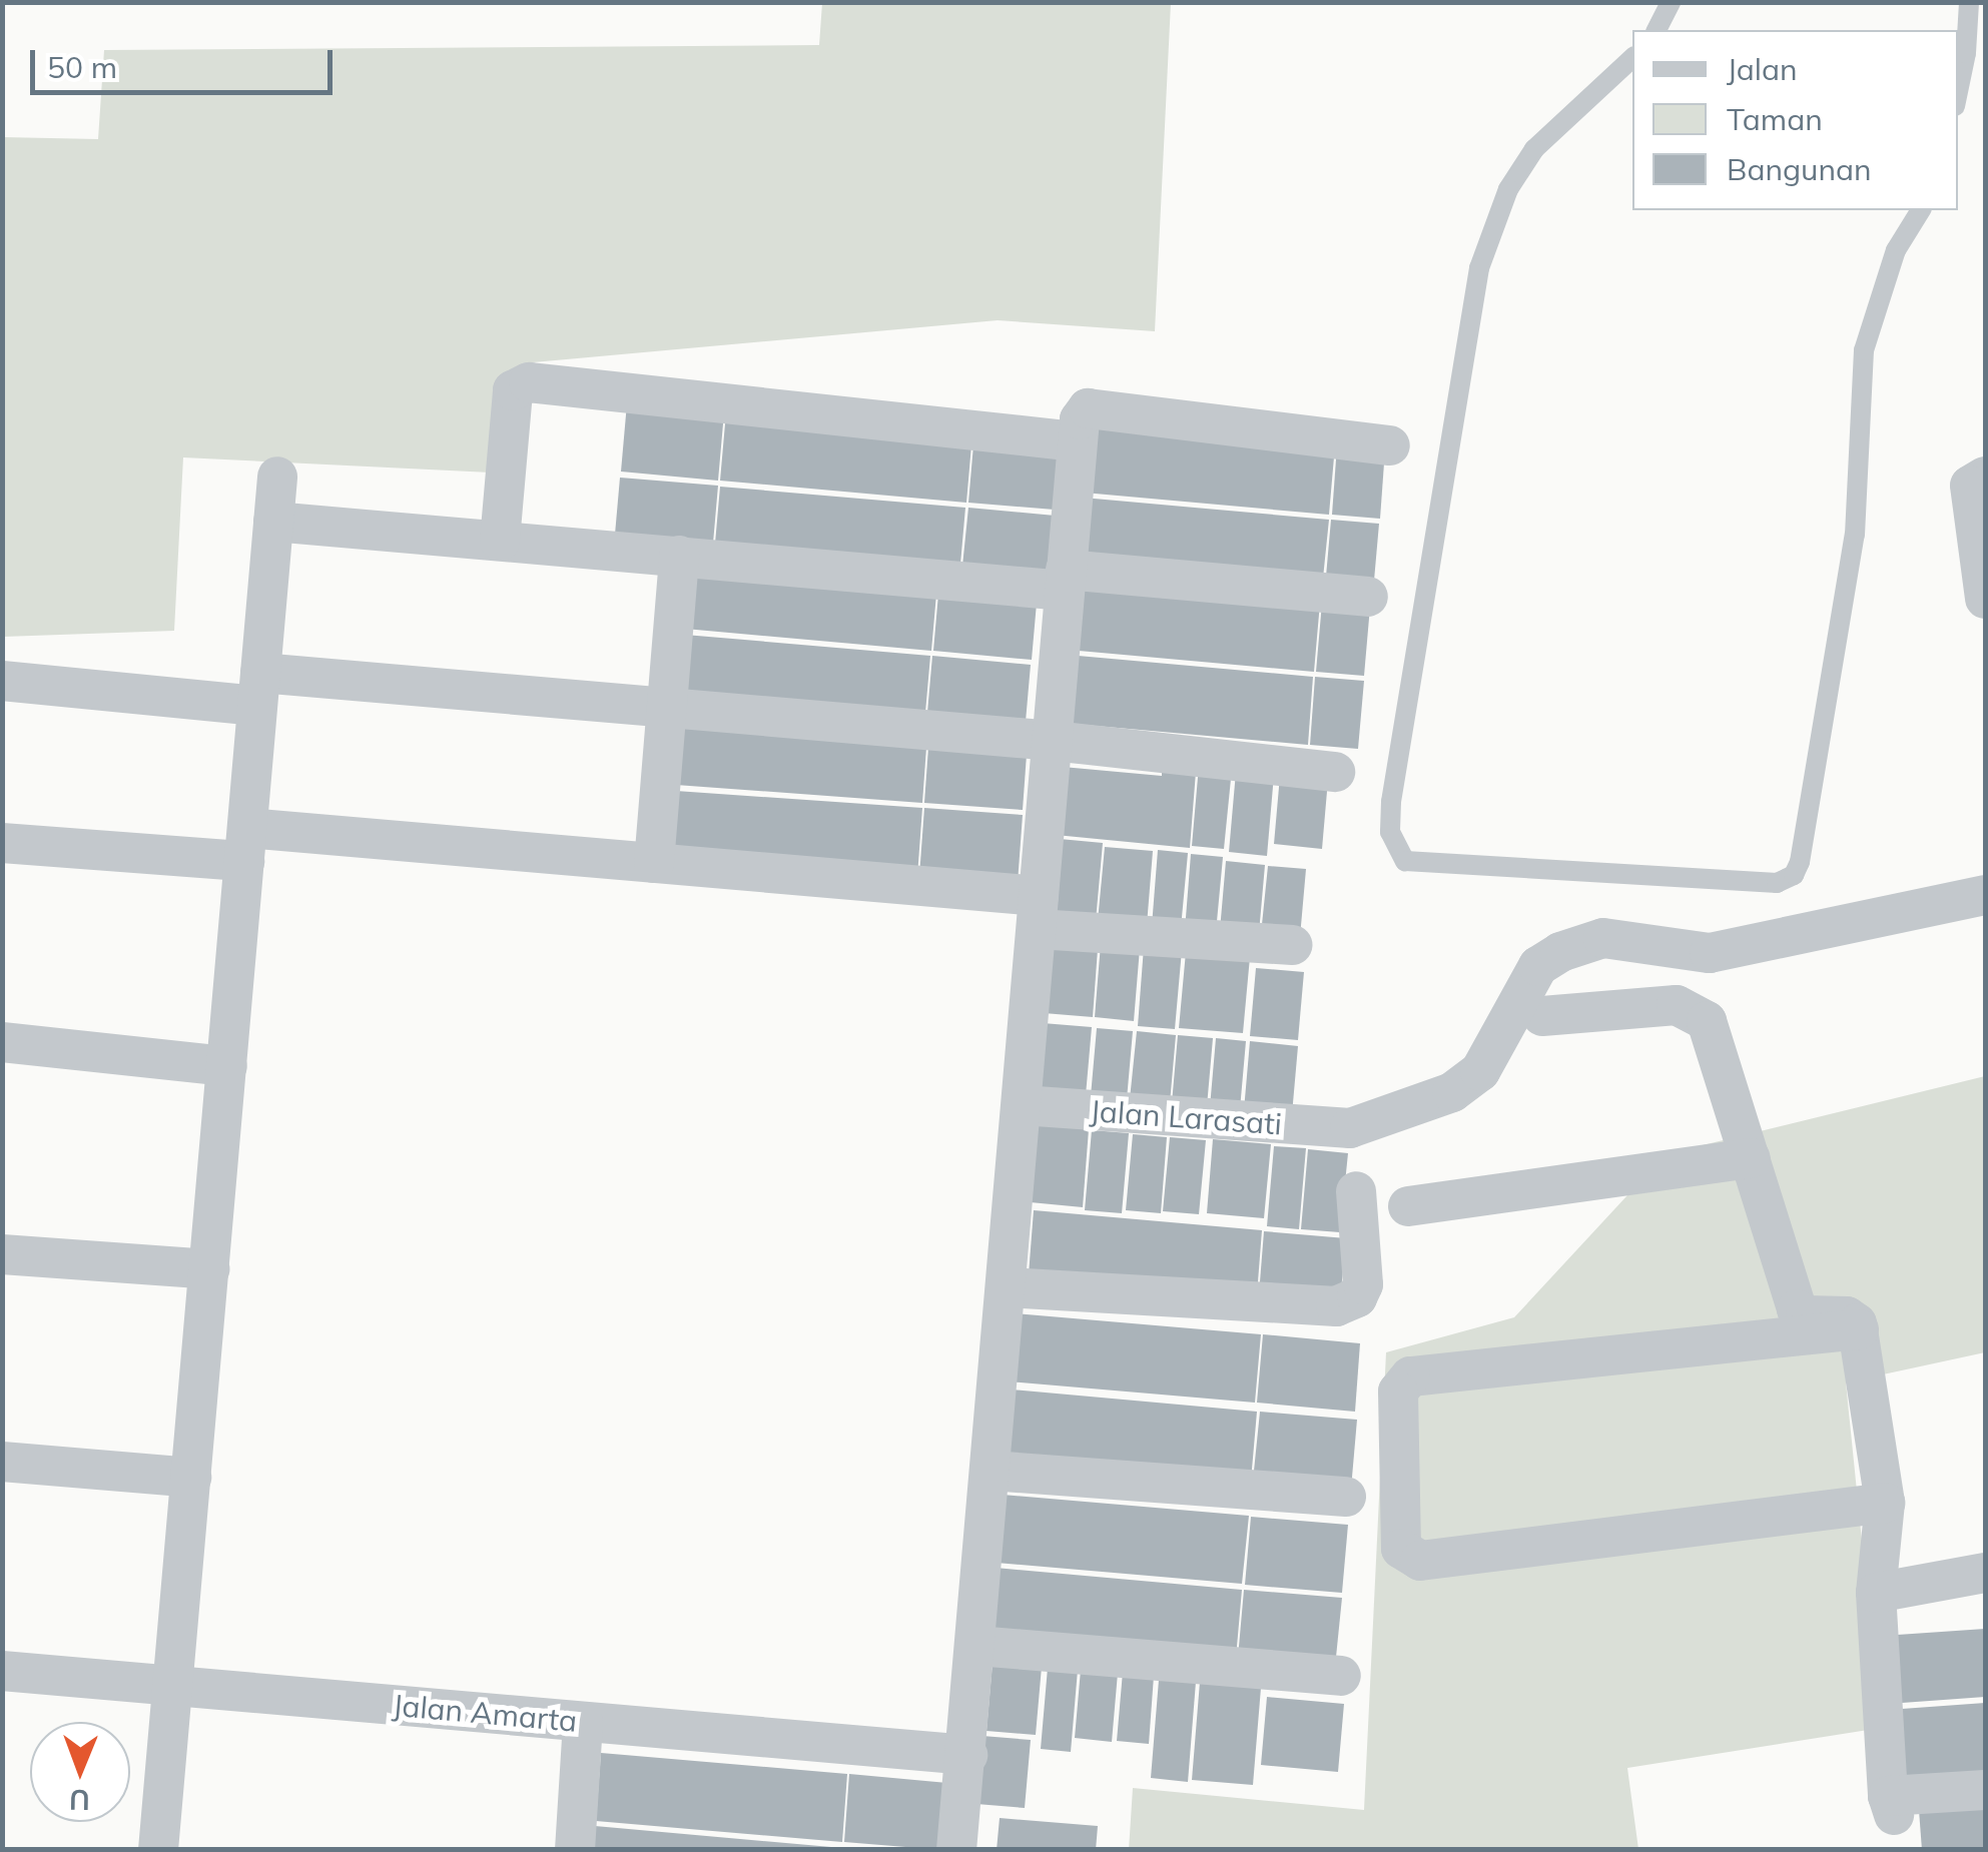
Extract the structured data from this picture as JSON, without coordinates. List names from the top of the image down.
{
  "streets": {
    "street": ["Jalan Larasati", "Jalan Amarta"]
  },
  "legend": ["Jalan", "Taman", "Bangunan"],
  "scale_bar": "50 m",
  "north": "bottom"
}
